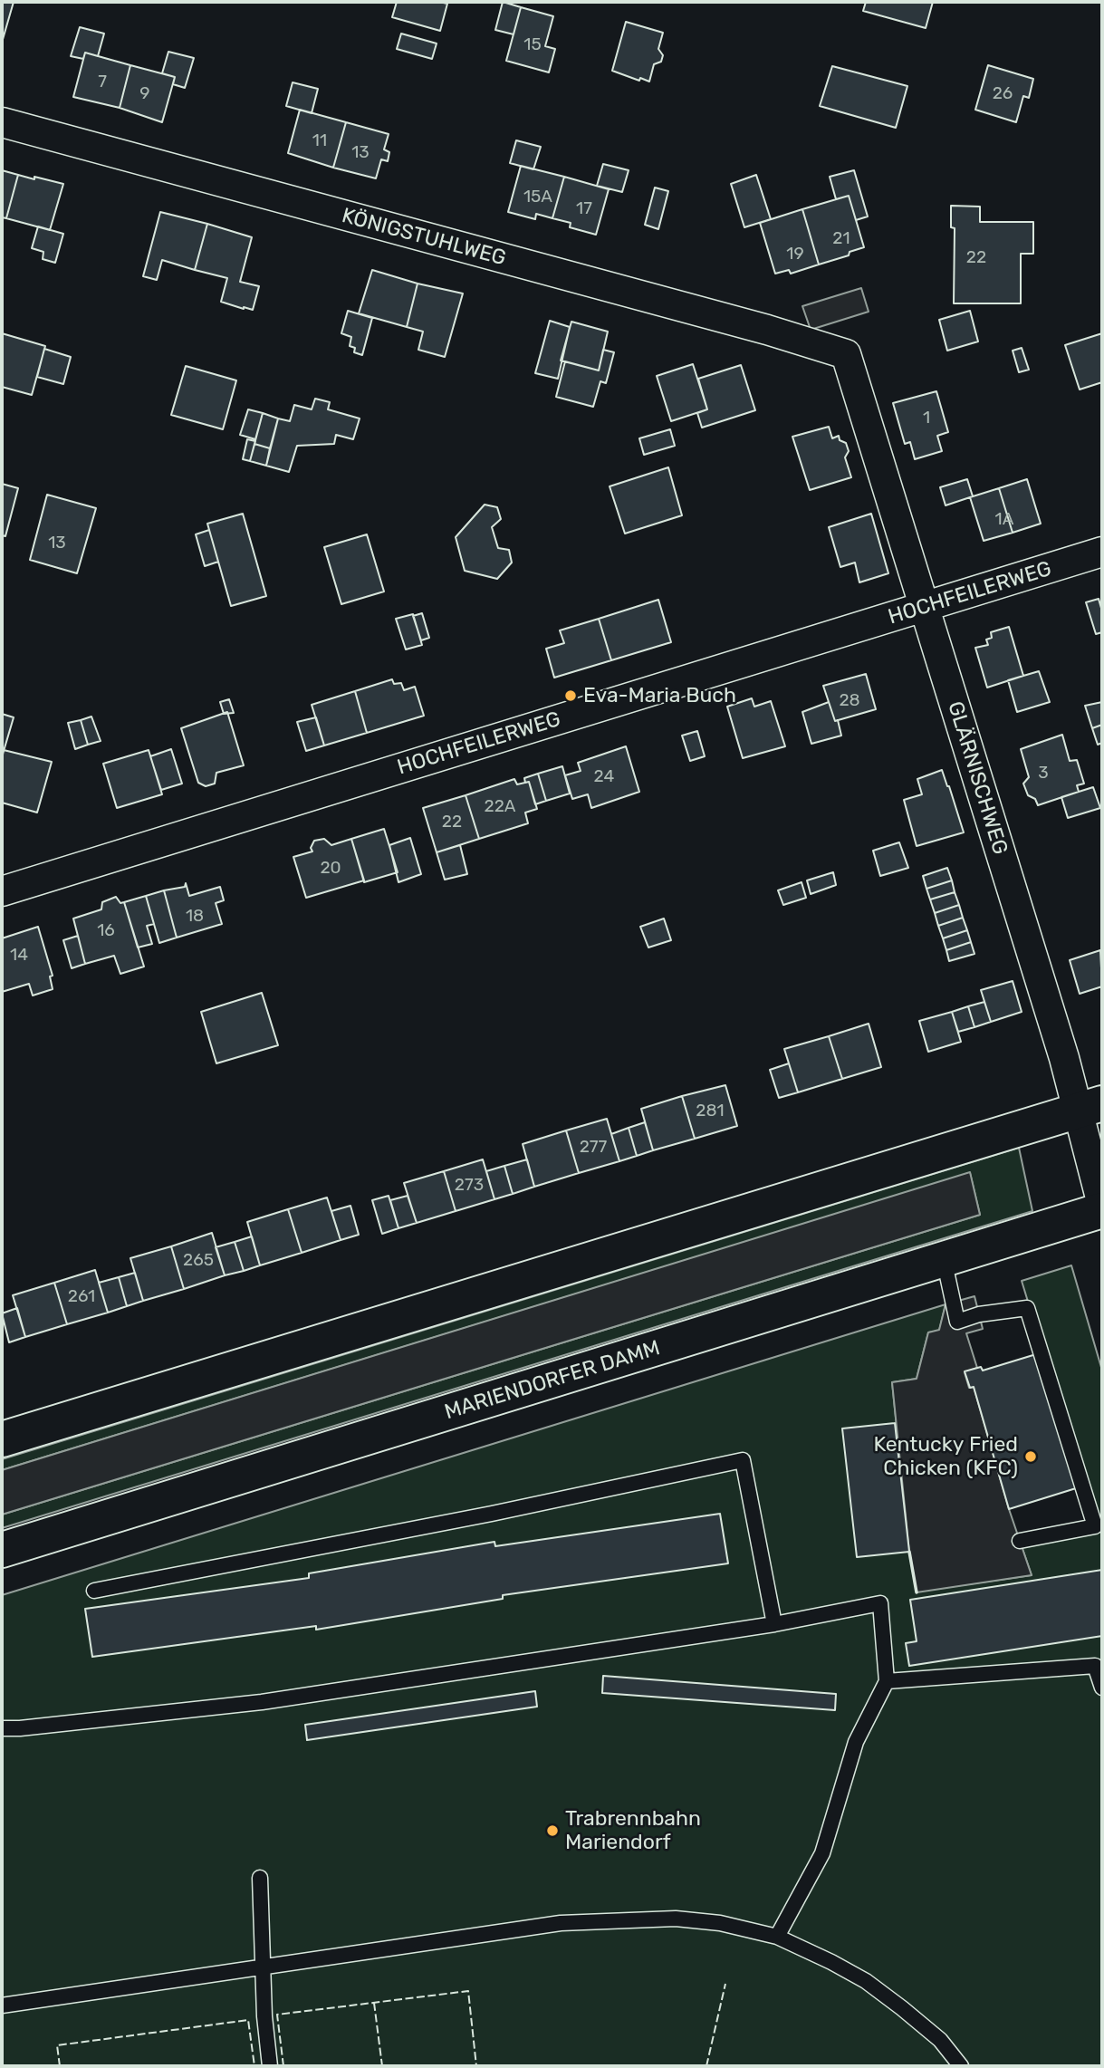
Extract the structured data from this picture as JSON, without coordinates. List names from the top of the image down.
{
  "streets": {
    "main road": ["MARIENDORFER DAMM"],
    "street": ["KÖNIGSTUHLWEG", "HOCHFEILERWEG", "GLÄRNISCHWEG"]
  },
  "crossings": [
    ["KÖNIGSTUHLWEG", "GLÄRNISCHWEG"],
    ["HOCHFEILERWEG", "GLÄRNISCHWEG"]
  ],
  "places": ["Eva-Maria Buch", "Kentucky Fried Chicken (KFC)", "Trabrennbahn Mariendorf"],
  "house_numbers": [
    "15",
    "7",
    "9",
    "26",
    "11",
    "13",
    "15A",
    "17",
    "21",
    "19",
    "22",
    "1",
    "1A",
    "13",
    "28",
    "3",
    "24",
    "22A",
    "22",
    "20",
    "18",
    "16",
    "14",
    "281",
    "277",
    "273",
    "265",
    "261"
  ]
}
